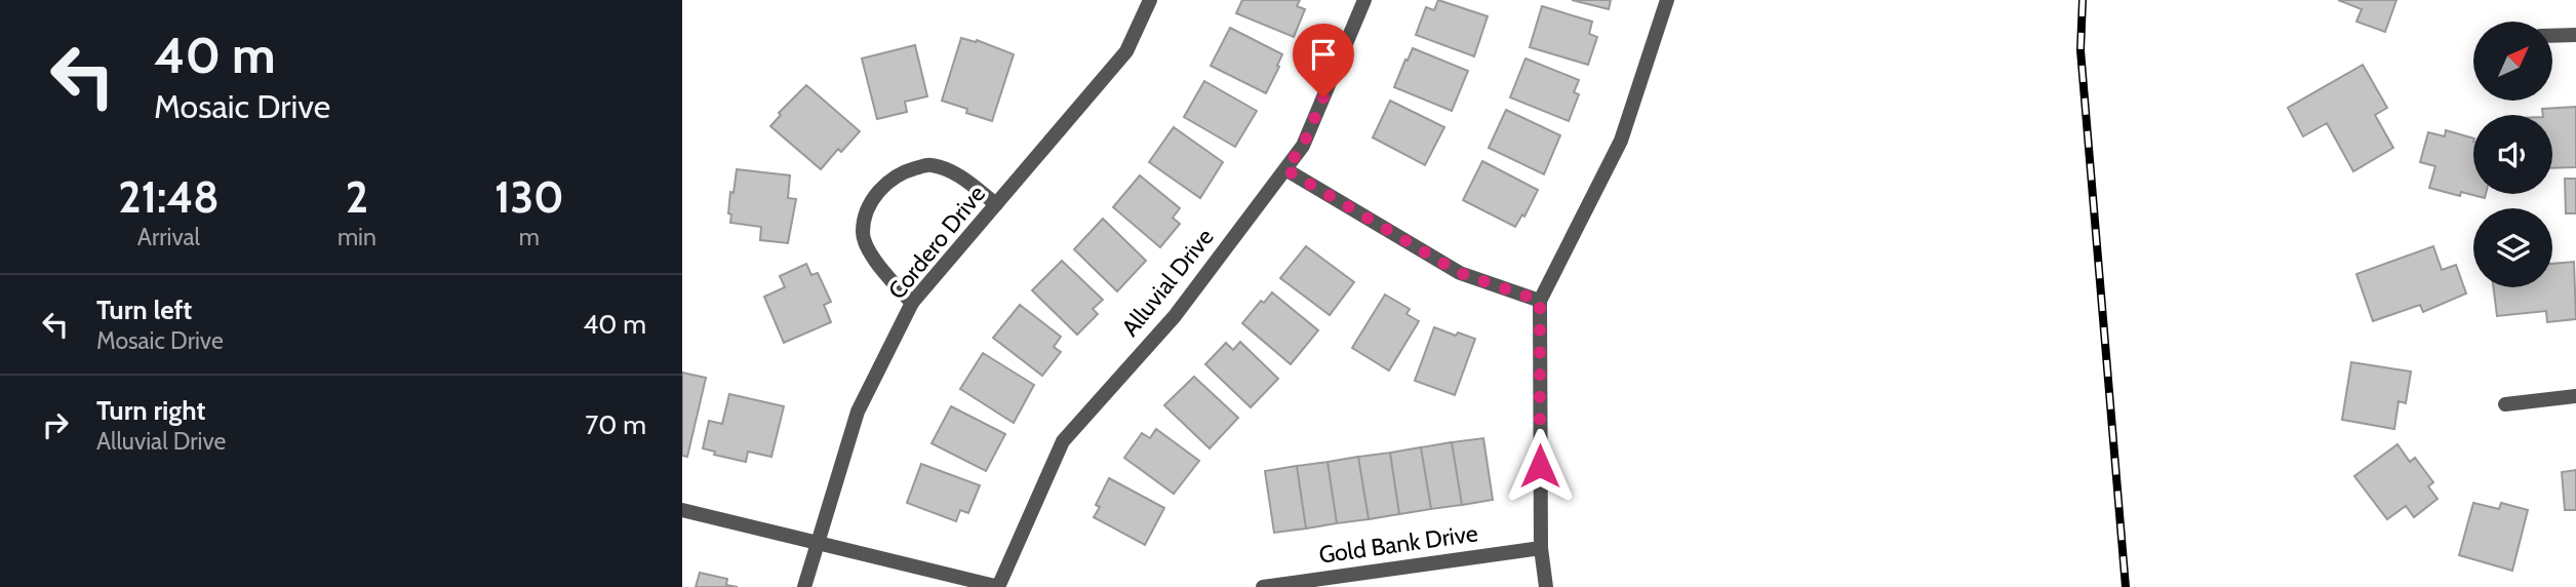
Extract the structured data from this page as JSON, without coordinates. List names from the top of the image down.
{
  "streets": {
    "street": ["Cordero Drive", "Alluvial Drive", "Gold Bank Drive"]
  },
  "north": "top right",
  "page": {
    "turn": ["40 m", "Mosaic Drive"],
    "eta": [
      "21:48",
      "Arrival",
      "2",
      "min",
      "130",
      "m"
    ],
    "list": [
      {
        "name": "Turn left",
        "note": "Mosaic Drive",
        "value": "40 m"
      },
      {
        "name": "Turn right",
        "note": "Alluvial Drive",
        "value": "70 m"
      }
    ]
  }
}
